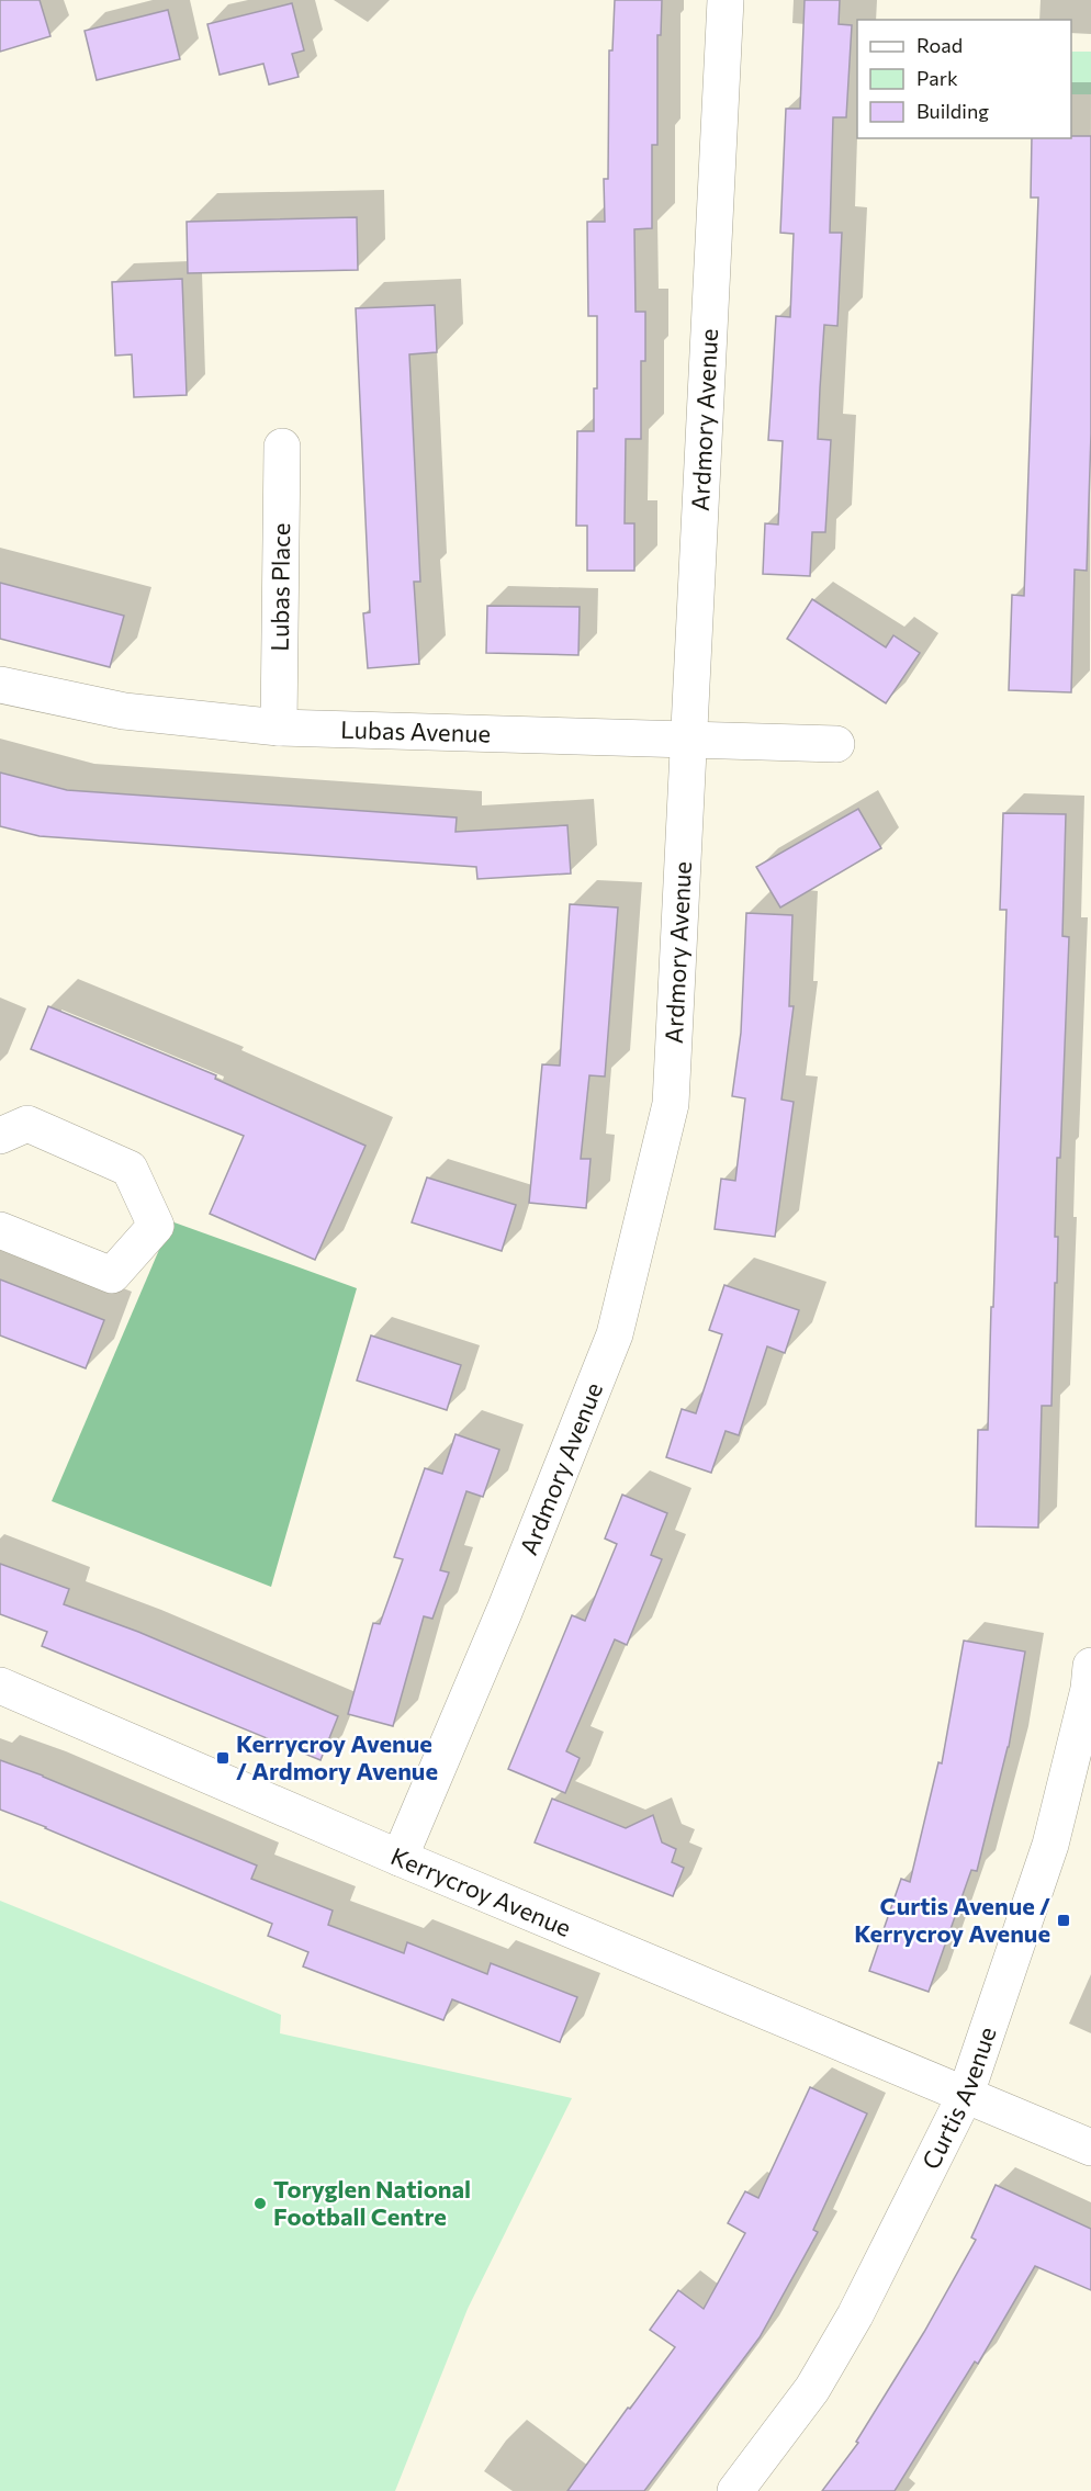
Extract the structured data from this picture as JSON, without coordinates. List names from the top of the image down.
{
  "streets": {
    "street": [
      "Ardmory Avenue",
      "Lubas Place",
      "Lubas Avenue",
      "Kerrycroy Avenue",
      "Curtis Avenue"
    ]
  },
  "crossings": [
    ["Ardmory Avenue", "Lubas Avenue"],
    ["Ardmory Avenue", "Kerrycroy Avenue"],
    ["Lubas Place", "Lubas Avenue"],
    ["Kerrycroy Avenue", "Curtis Avenue"]
  ],
  "places": {
    "transit": ["Kerrycroy Avenue / Ardmory Avenue", "Curtis Avenue / Kerrycroy Avenue"],
    "other": ["Toryglen National Football Centre"]
  },
  "legend": ["Road", "Park", "Building"]
}
